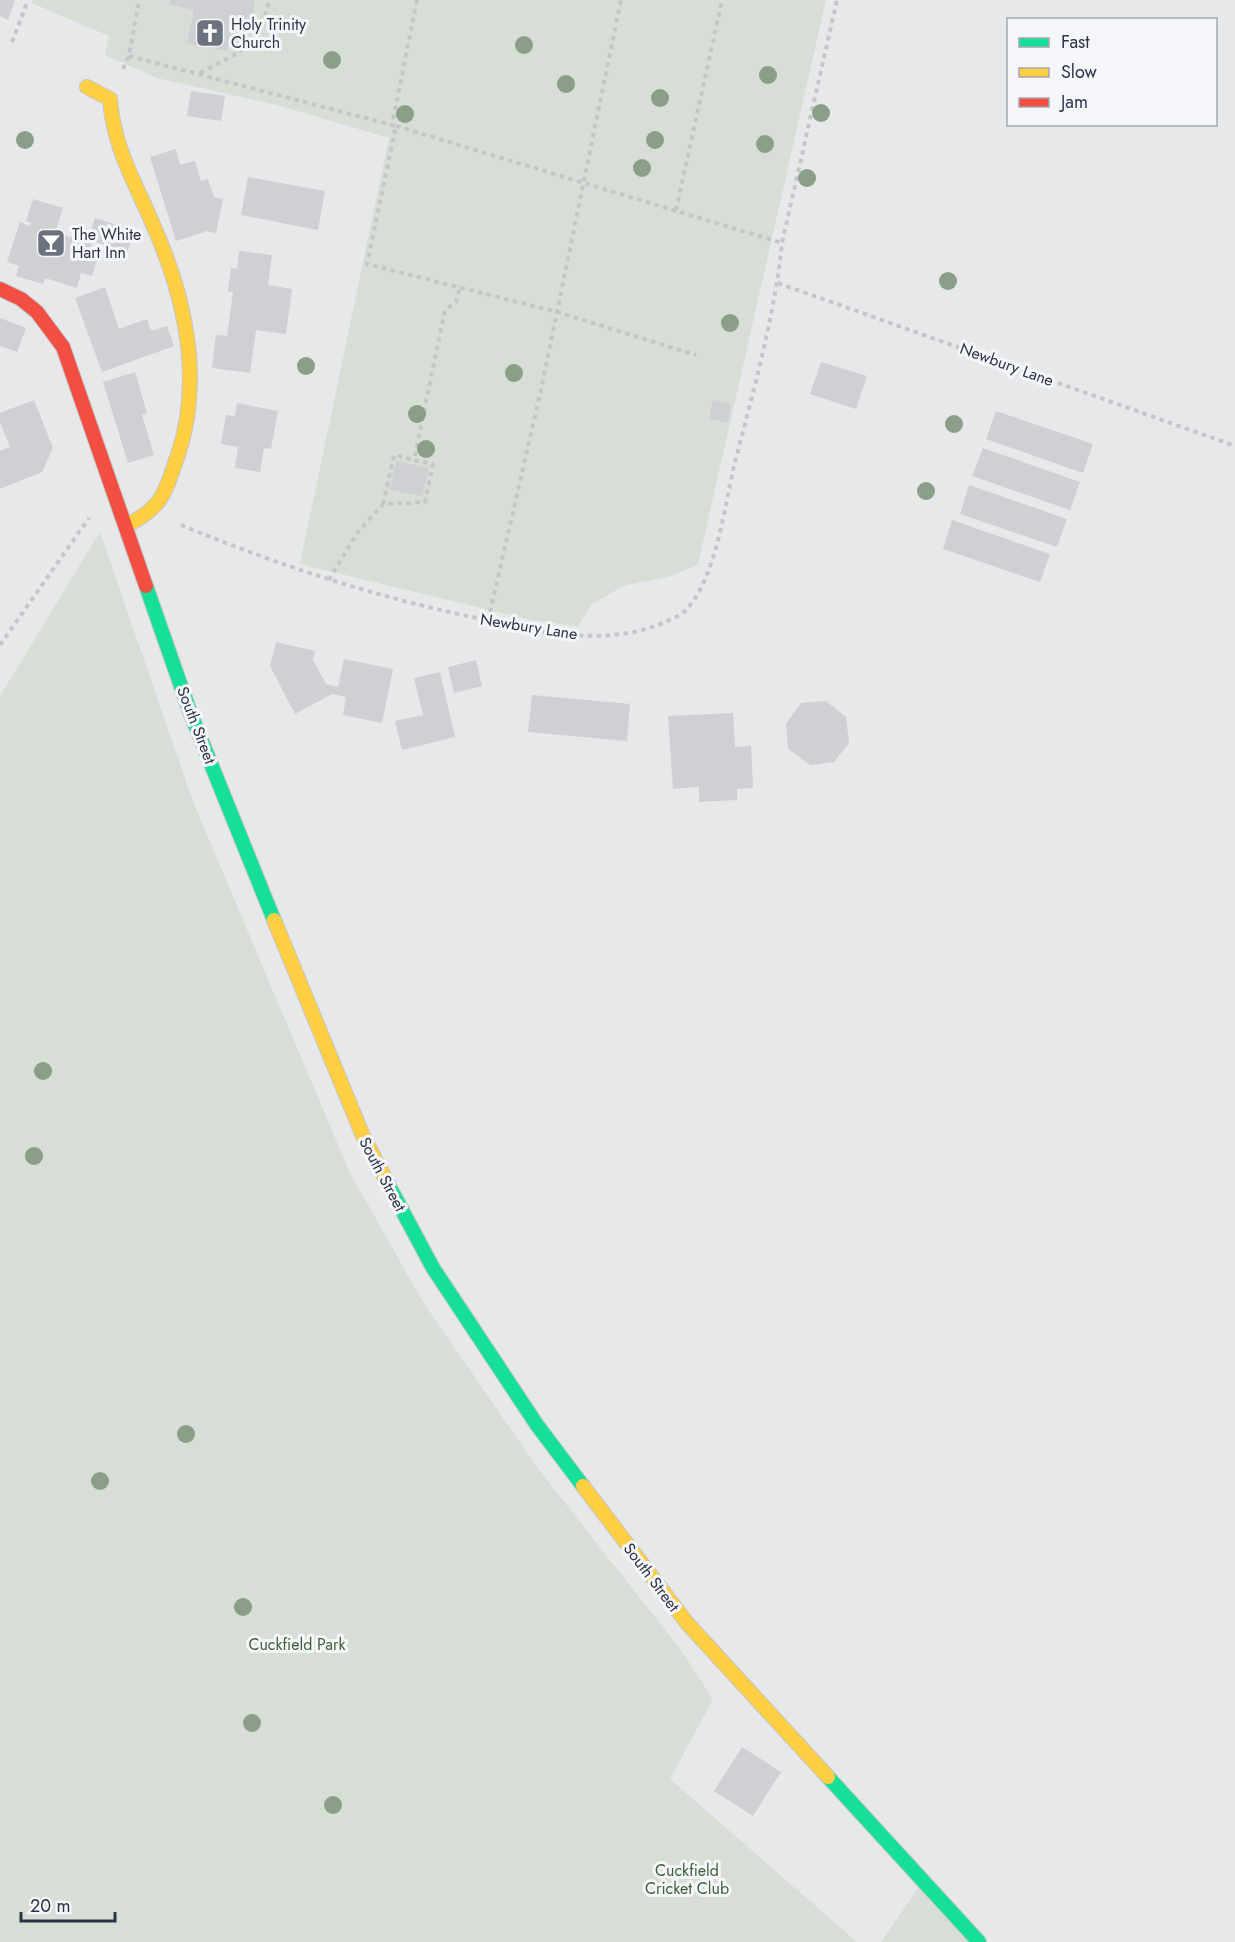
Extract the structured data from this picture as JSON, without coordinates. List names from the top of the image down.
{
  "streets": {
    "main road": ["South Street"],
    "path": ["Newbury Lane"]
  },
  "parks": ["Cuckfield Park", "Cuckfield Cricket Club"],
  "places": {
    "church": ["Holy Trinity Church"],
    "bar": ["The White Hart Inn"]
  },
  "legend": ["Fast", "Slow", "Jam"],
  "scale_bar": "20 m"
}
